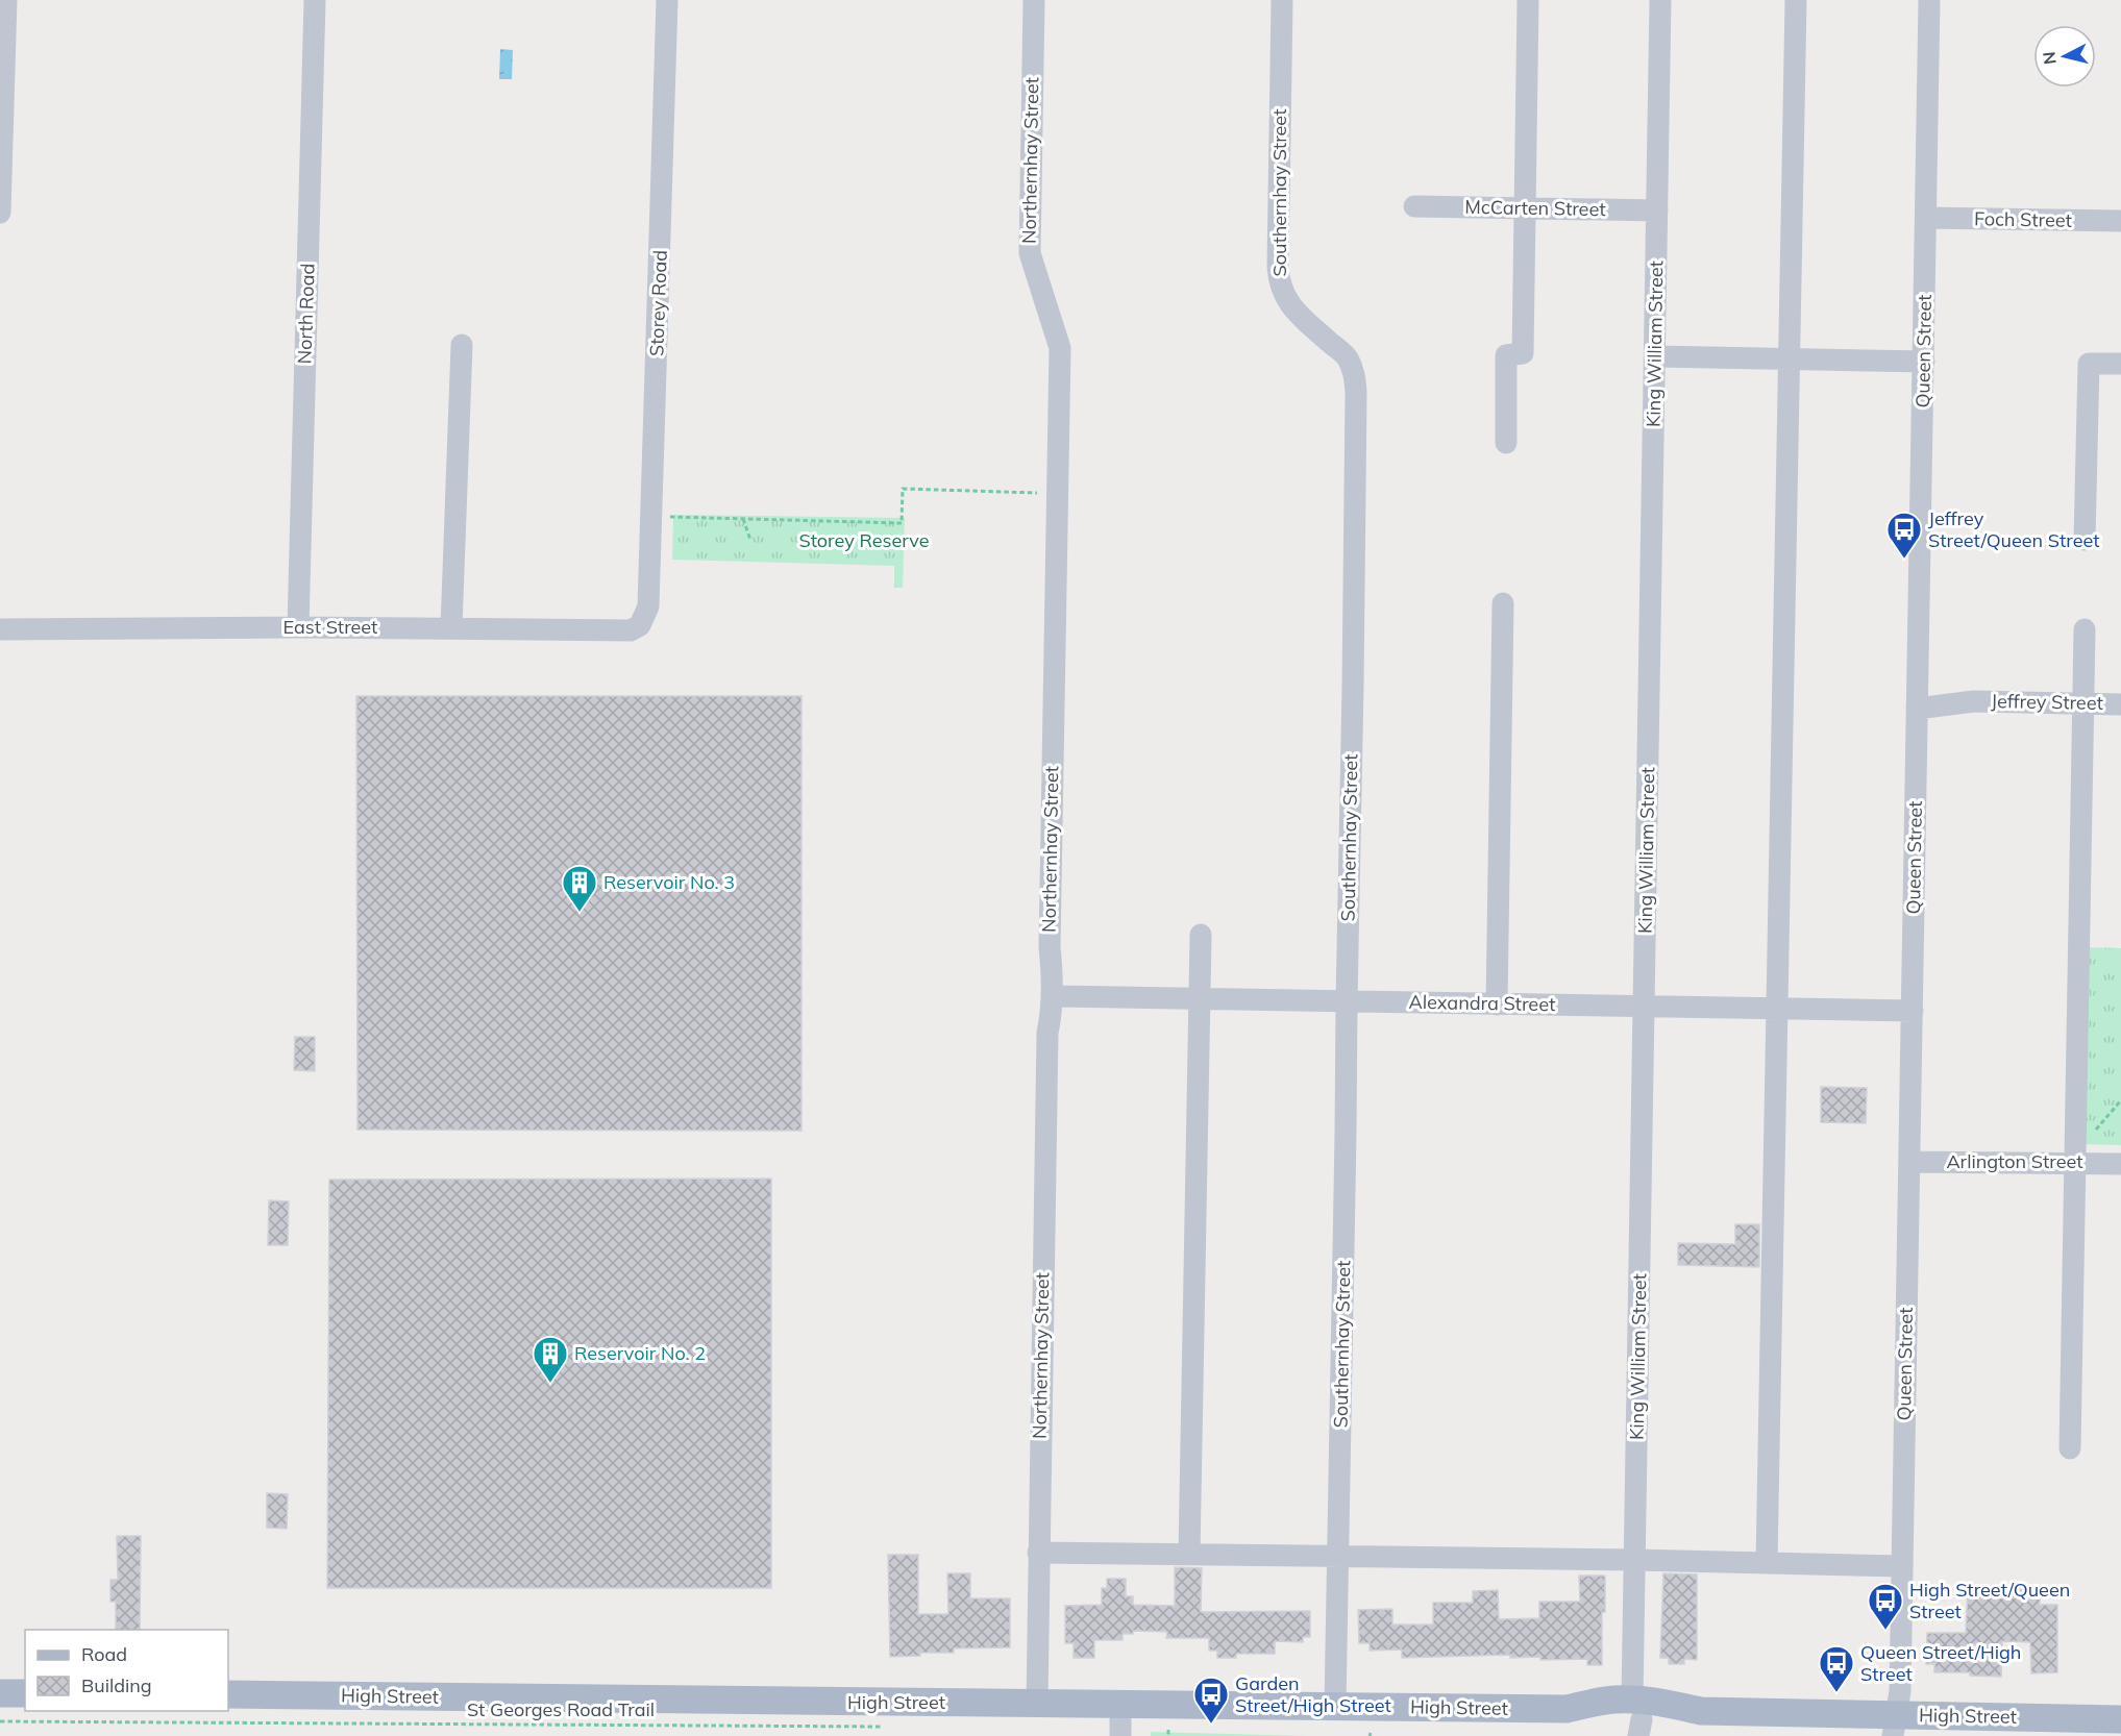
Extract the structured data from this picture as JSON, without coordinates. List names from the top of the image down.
{
  "streets": {
    "main road": ["High Street"],
    "street": [
      "Northernhay Street",
      "Southernhay Street",
      "McCarten Street",
      "Foch Street",
      "Storey Road",
      "North Road",
      "King William Street",
      "Queen Street",
      "East Street",
      "Jeffrey Street",
      "Alexandra Street",
      "Arlington Street"
    ],
    "path": ["St Georges Road Trail"]
  },
  "crossings": [
    ["Northernhay Street", "Alexandra Street"],
    ["Northernhay Street", "High Street"],
    ["Southernhay Street", "Alexandra Street"],
    ["Southernhay Street", "High Street"],
    ["McCarten Street", "King William Street"],
    ["Foch Street", "Queen Street"],
    ["Storey Road", "East Street"],
    ["North Road", "East Street"],
    ["King William Street", "Alexandra Street"],
    ["King William Street", "High Street"],
    ["Queen Street", "Jeffrey Street"],
    ["Queen Street", "Alexandra Street"],
    ["Queen Street", "Arlington Street"],
    ["Queen Street", "High Street"]
  ],
  "parks": ["Storey Reserve"],
  "places": {
    "bus stop": [
      "Jeffrey Street/Queen Street",
      "High Street/Queen Street",
      "Queen Street/High Street",
      "Garden Street/High Street"
    ],
    "building": ["Reservoir No. 3", "Reservoir No. 2"]
  },
  "legend": ["Road", "Building"],
  "north": "left"
}
